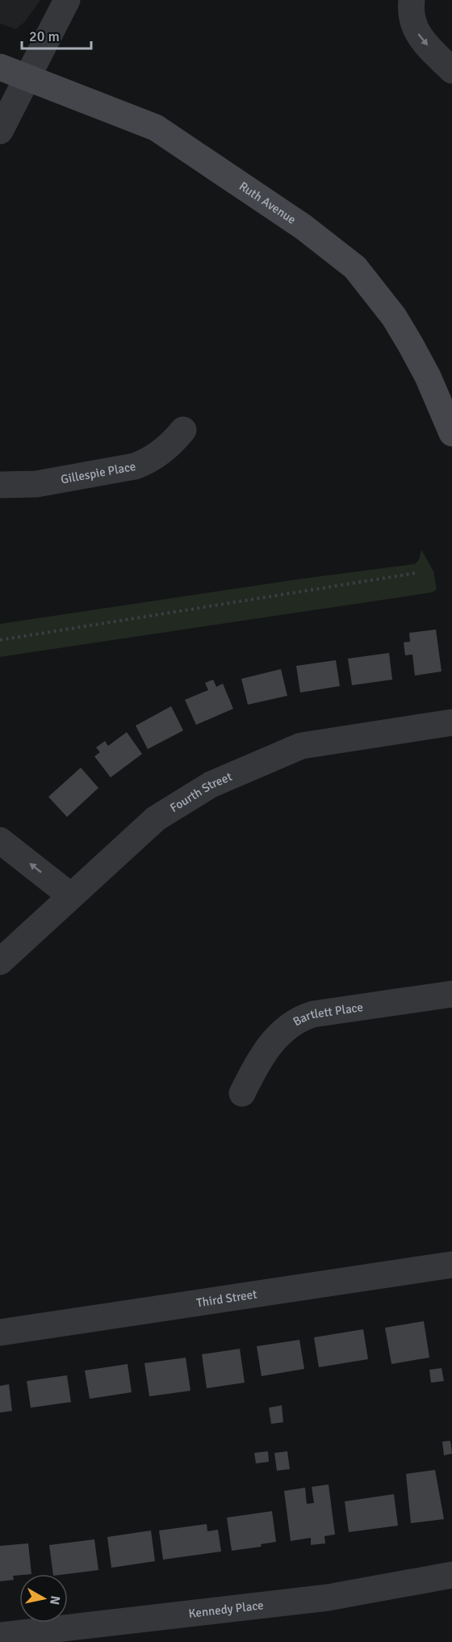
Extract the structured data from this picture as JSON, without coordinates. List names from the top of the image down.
{
  "streets": {
    "main road": ["Ruth Avenue"],
    "street": [
      "Gillespie Place",
      "Fourth Street",
      "Bartlett Place",
      "Third Street",
      "Kennedy Place"
    ]
  },
  "scale_bar": "20 m",
  "north": "right"
}
